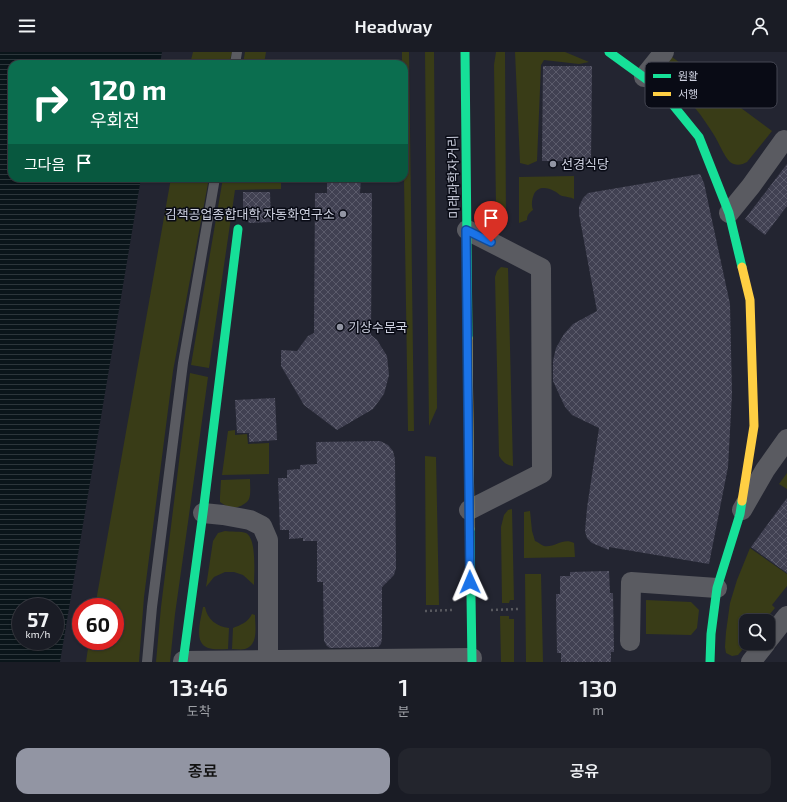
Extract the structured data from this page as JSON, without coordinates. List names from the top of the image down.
{
  "streets": {
    "street": ["미래과학자거리"]
  },
  "places": ["선경식당", "김책공업종합대학 자동화연구소", "기상수문국"],
  "legend": ["원활", "서행"],
  "page": {
    "header": "Headway",
    "turn": ["120 m", "우회전"],
    "then": "그다음",
    "speed": "57 km/h",
    "limit": "60",
    "eta": [
      "13:46",
      "도착",
      "1",
      "분",
      "130",
      "m"
    ],
    "buttons": ["종료", "공유"]
  }
}
